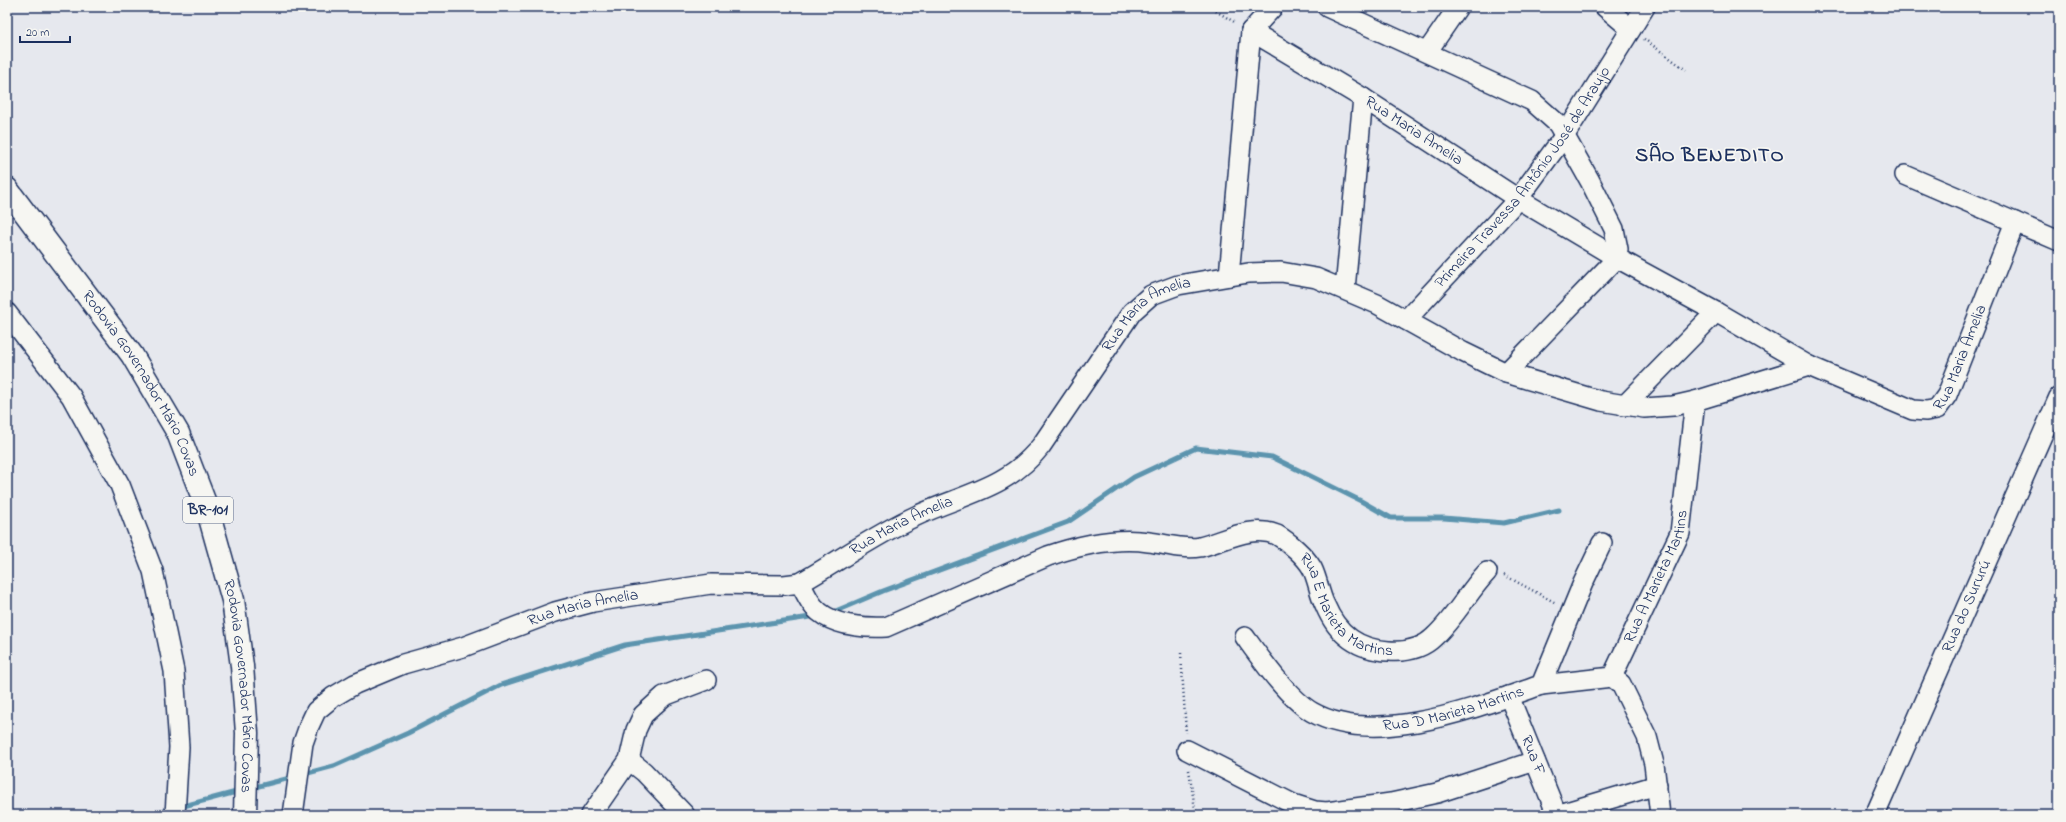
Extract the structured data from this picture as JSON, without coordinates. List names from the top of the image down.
{
  "streets": {
    "highway": ["Rodovia Governador Mário Covas", "BR-101"],
    "street": [
      "Rua Maria Amelia",
      "Primeira Travessa Antônio José de Araujo",
      "Rua A Marieta Martins",
      "Rua E Marieta Martins",
      "Rua do Sururú",
      "Rua D Marieta Martins",
      "Rua F"
    ]
  },
  "crossings": [
    ["Rua Maria Amelia", "Primeira Travessa Antônio José de Araujo"],
    ["Rua Maria Amelia", "Rua A Marieta Martins"],
    ["Rua Maria Amelia", "Rua E Marieta Martins"],
    ["Rua D Marieta Martins", "Rua F"]
  ],
  "districts": ["SÃO BENEDITO"],
  "scale_bar": "20 m"
}
